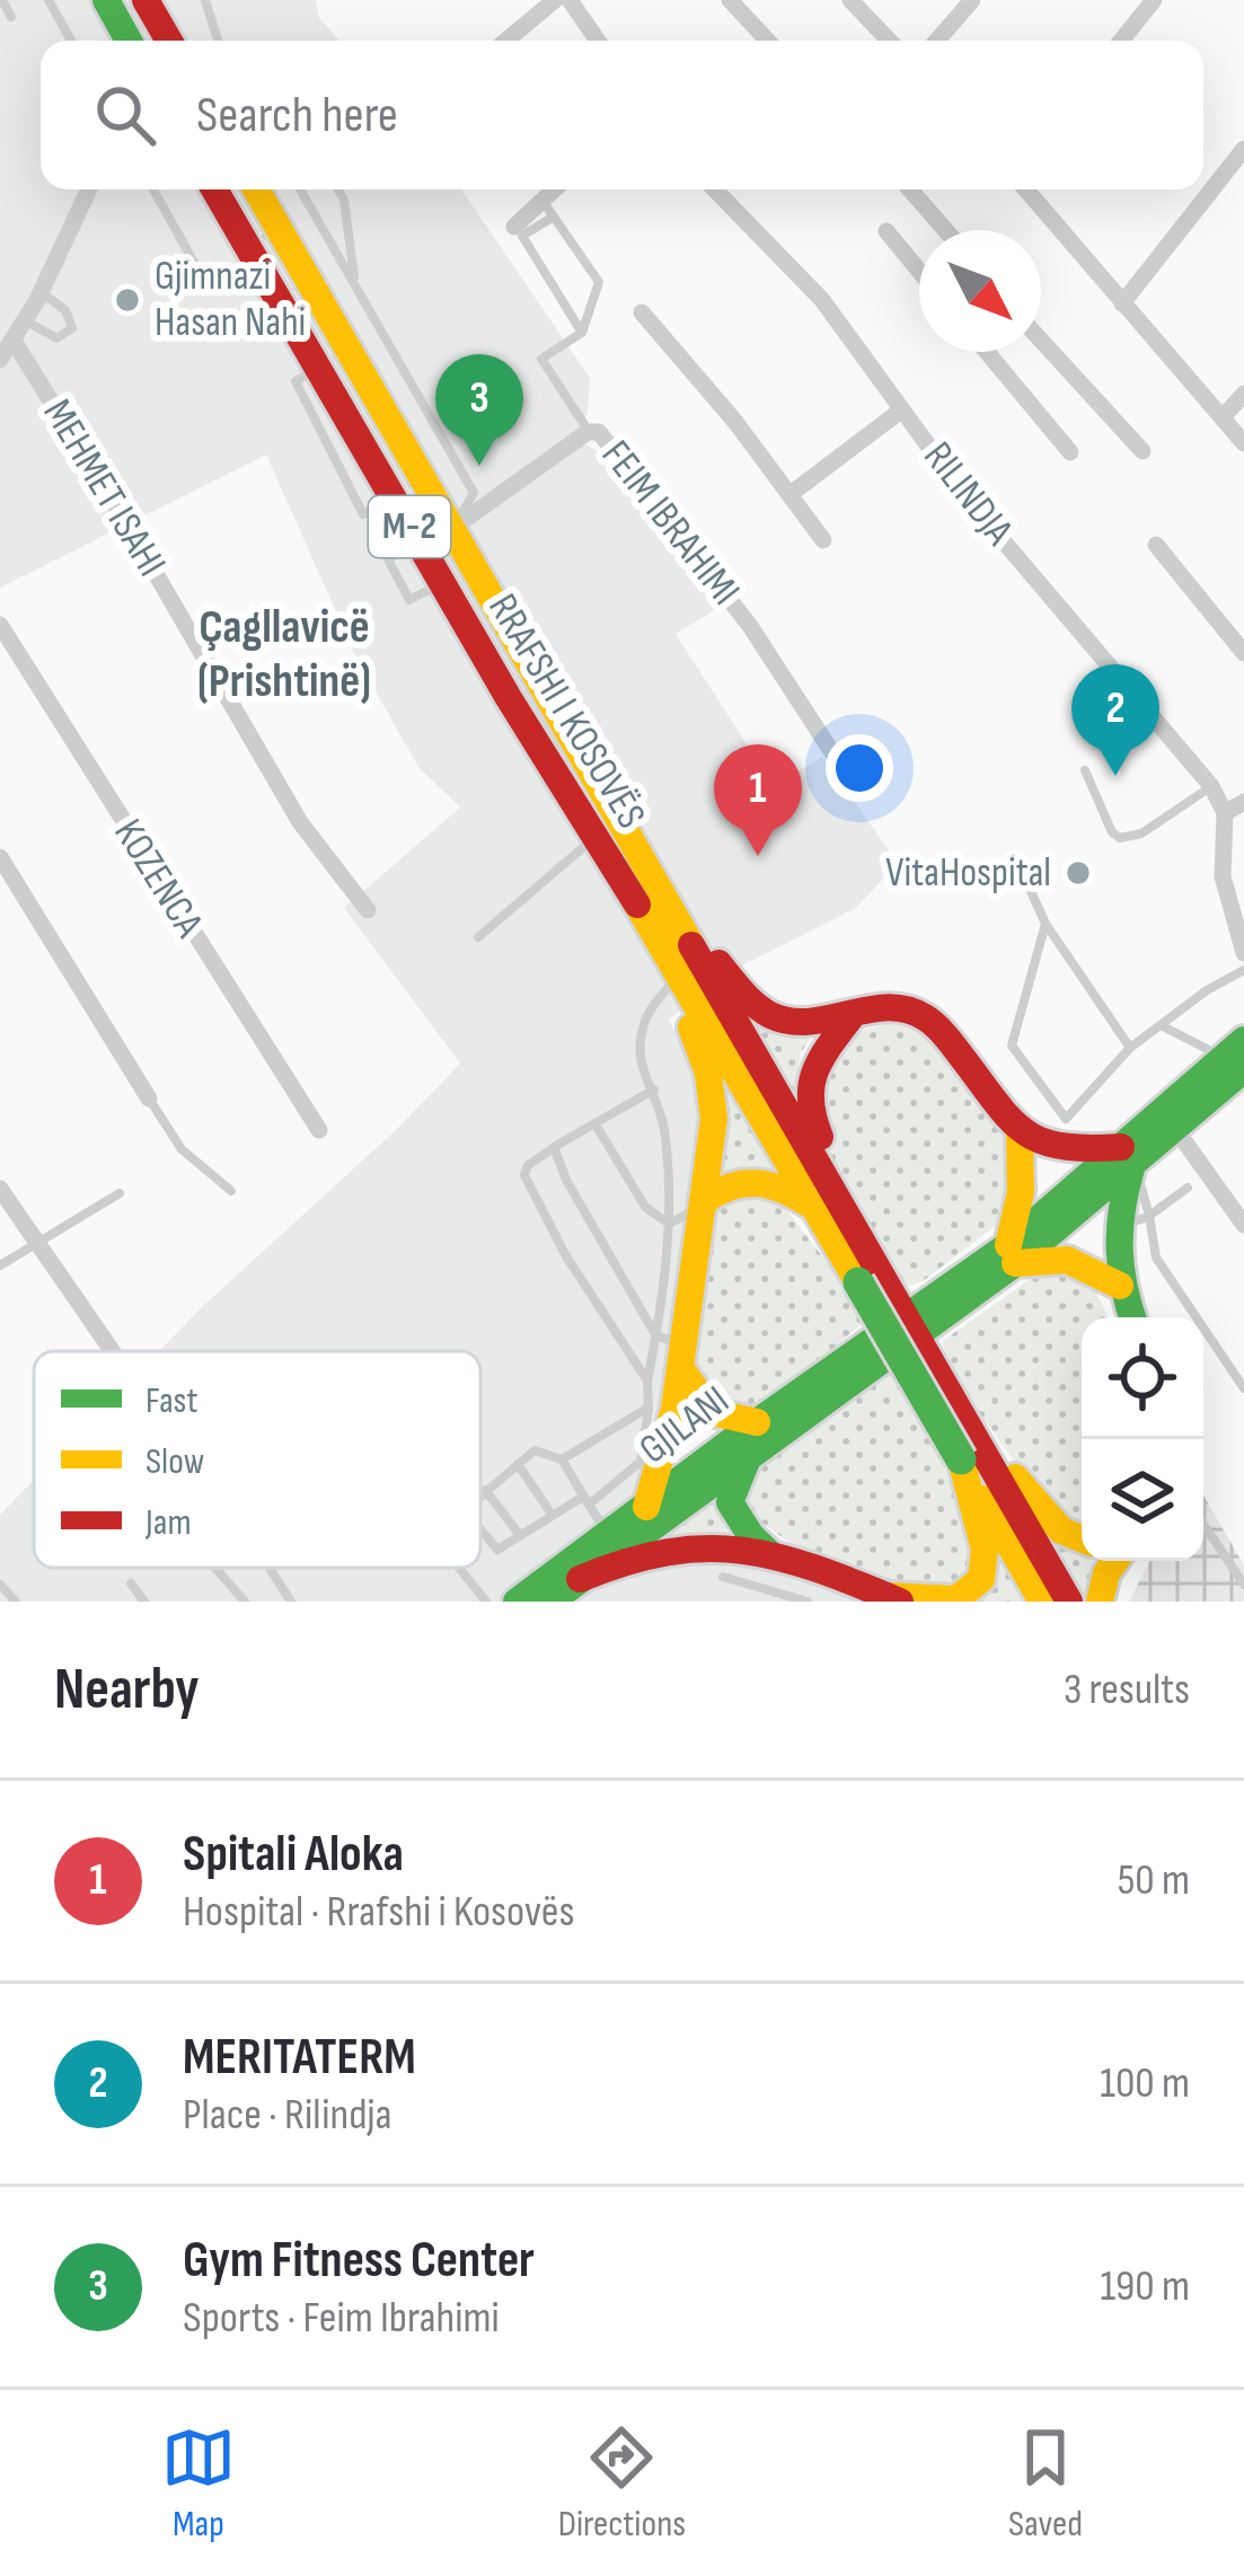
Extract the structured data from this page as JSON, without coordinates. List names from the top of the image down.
{
  "streets": {
    "main road": ["M-2", "RRAFSHI I KOSOVËS", "GJILANI"],
    "street": [
      "MEHMET ISAHI",
      "RILINDJA",
      "FEIM IBRAHIMI",
      "KOZENCA"
    ]
  },
  "crossings": [
    ["FEIM IBRAHIMI", "RRAFSHI I KOSOVËS"],
    ["M-2", "RRAFSHI I KOSOVËS"],
    ["M-2", "GJILANI"]
  ],
  "districts": ["Çagllavicë (Prishtinë)"],
  "places": ["Gjimnazi Hasan Nahi", "VitaHospital"],
  "legend": ["Fast", "Slow", "Jam"],
  "north": "bottom right",
  "page": {
    "search": "Search here",
    "pins": ["3", "2", "1"],
    "heading": ["Nearby", "3 results"],
    "list": [
      {
        "mark": "1",
        "name": "Spitali Aloka",
        "note": "Hospital · Rrafshi i Kosovës",
        "value": "50 m"
      },
      {
        "mark": "2",
        "name": "MERITATERM",
        "note": "Place · Rilindja",
        "value": "100 m"
      },
      {
        "mark": "3",
        "name": "Gym Fitness Center",
        "note": "Sports · Feim Ibrahimi",
        "value": "190 m"
      }
    ],
    "nav": ["Map", "Directions", "Saved"]
  }
}
